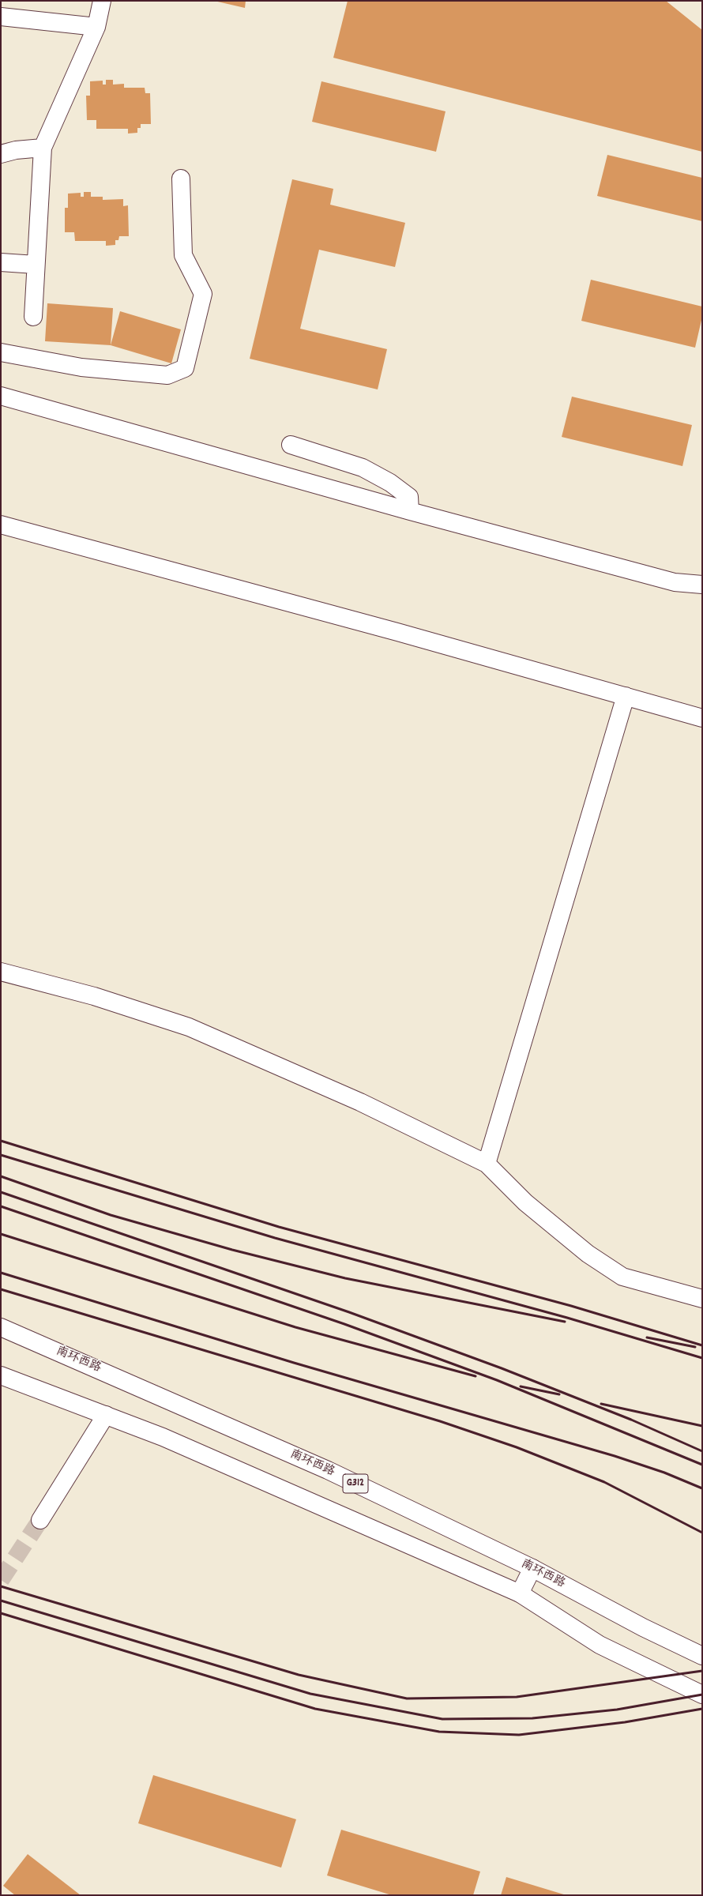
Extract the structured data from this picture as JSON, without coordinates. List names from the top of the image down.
{
  "streets": {
    "main road": ["南环西路", "G312"]
  }
}
